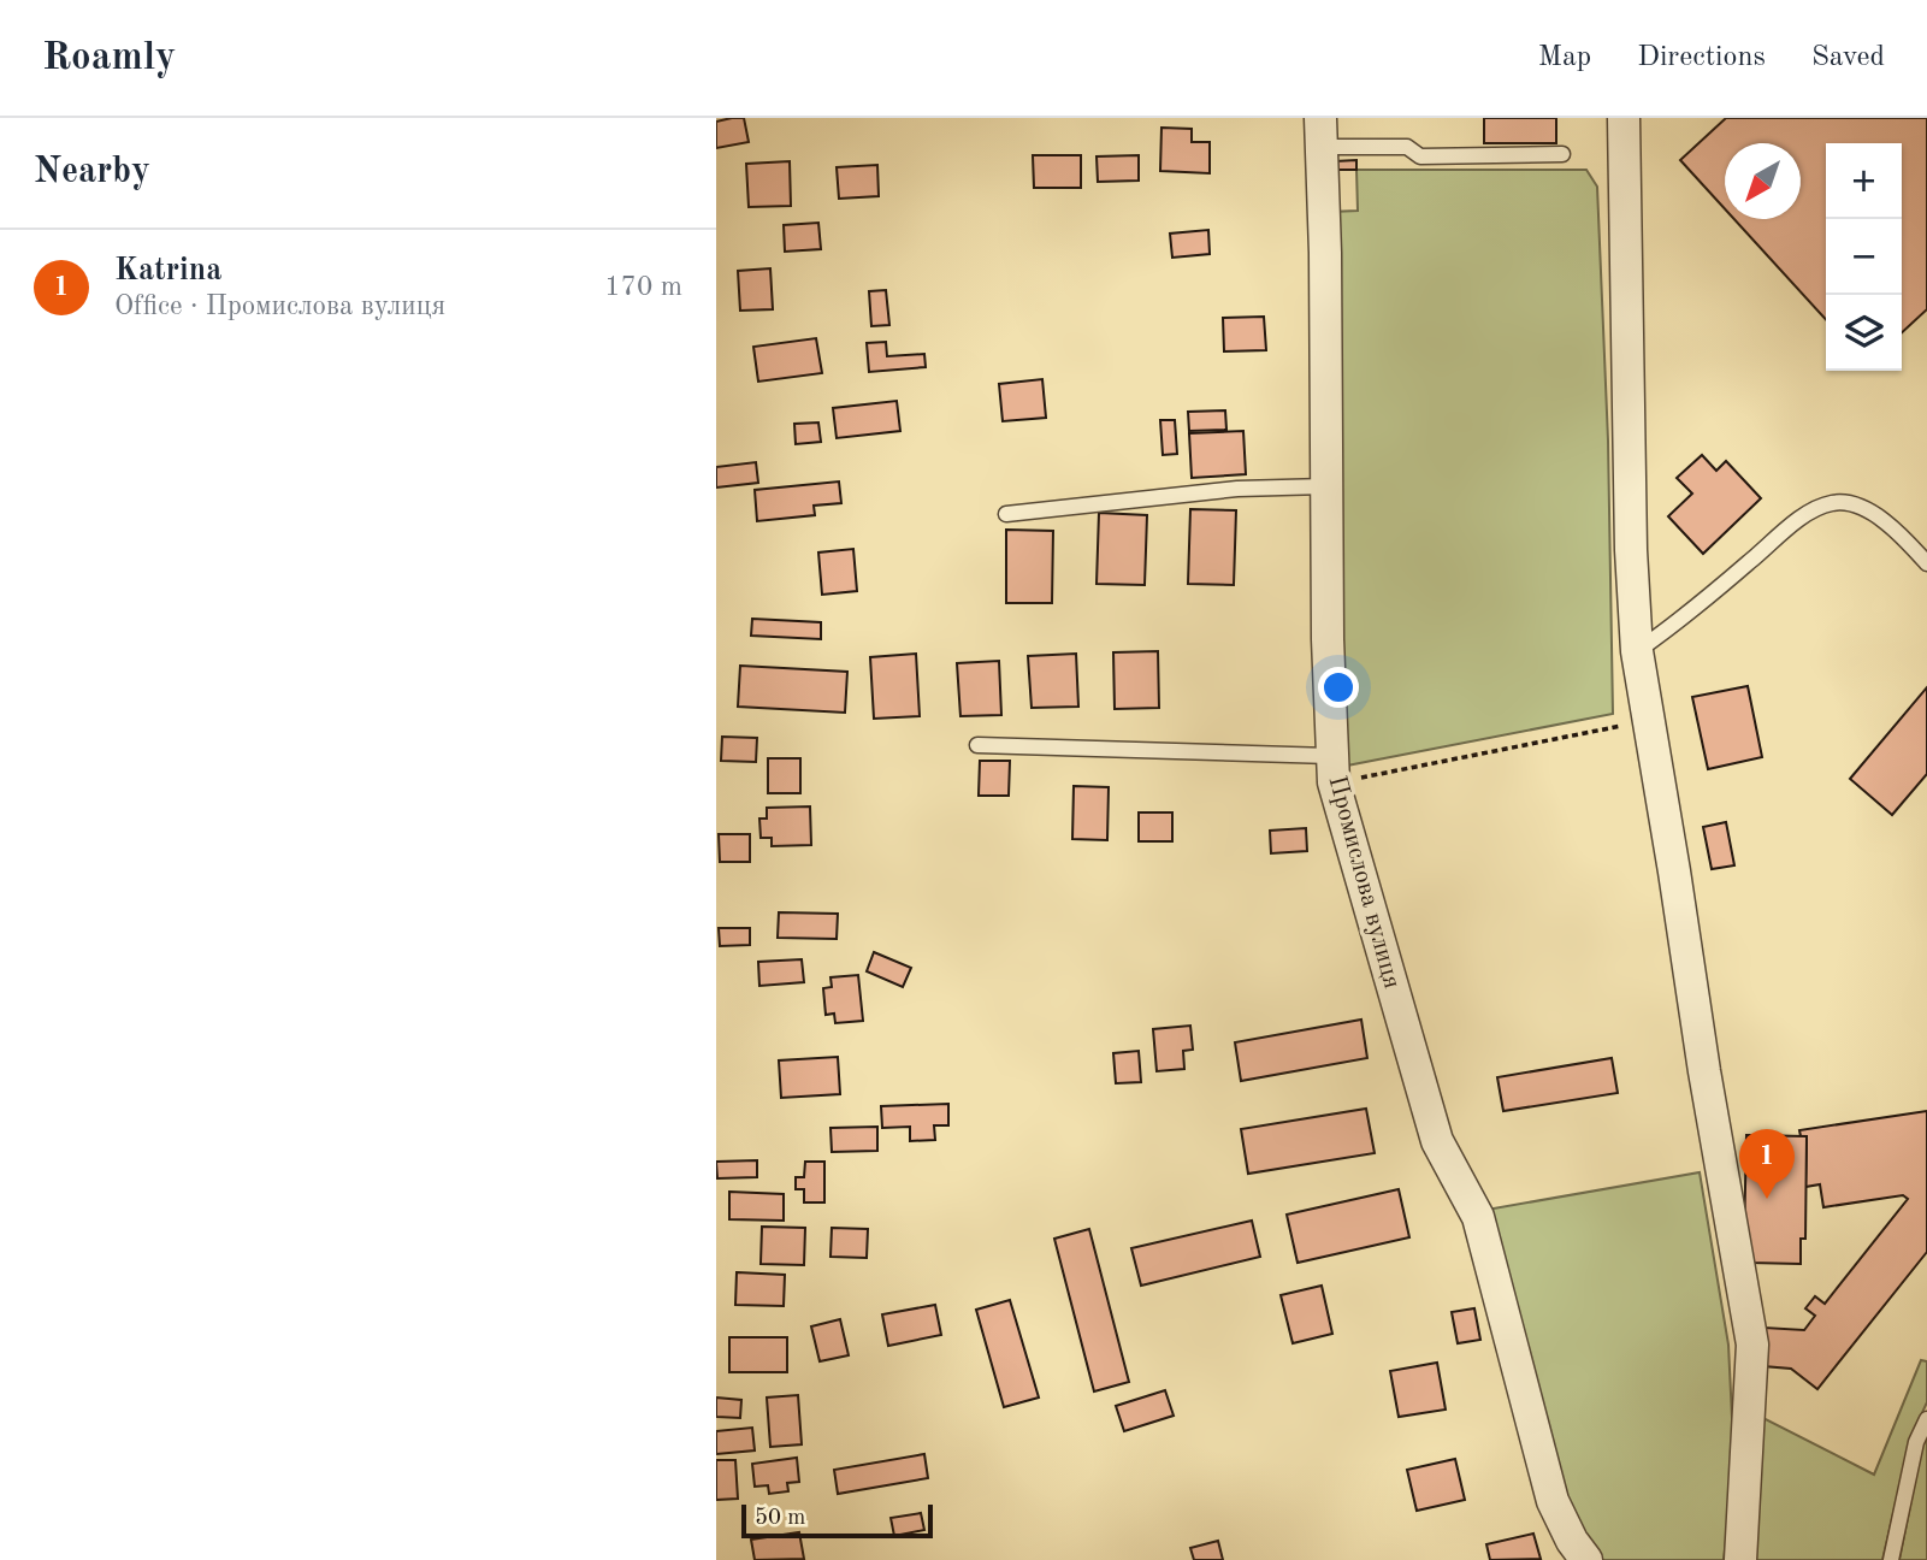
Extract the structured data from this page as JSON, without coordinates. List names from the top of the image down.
{
  "streets": {
    "street": ["Промислова вулиця"]
  },
  "scale_bar": "50 m",
  "north": "bottom left",
  "page": {
    "header": "Roamly",
    "nav": ["Map", "Directions", "Saved"],
    "heading": "Nearby",
    "map_buttons": ["+", "−"],
    "list": [
      {
        "mark": "1",
        "name": "Katrina",
        "note": "Office · Промислова вулиця",
        "value": "170 m"
      }
    ],
    "pins": "1",
    "scale": "50 m"
  }
}
